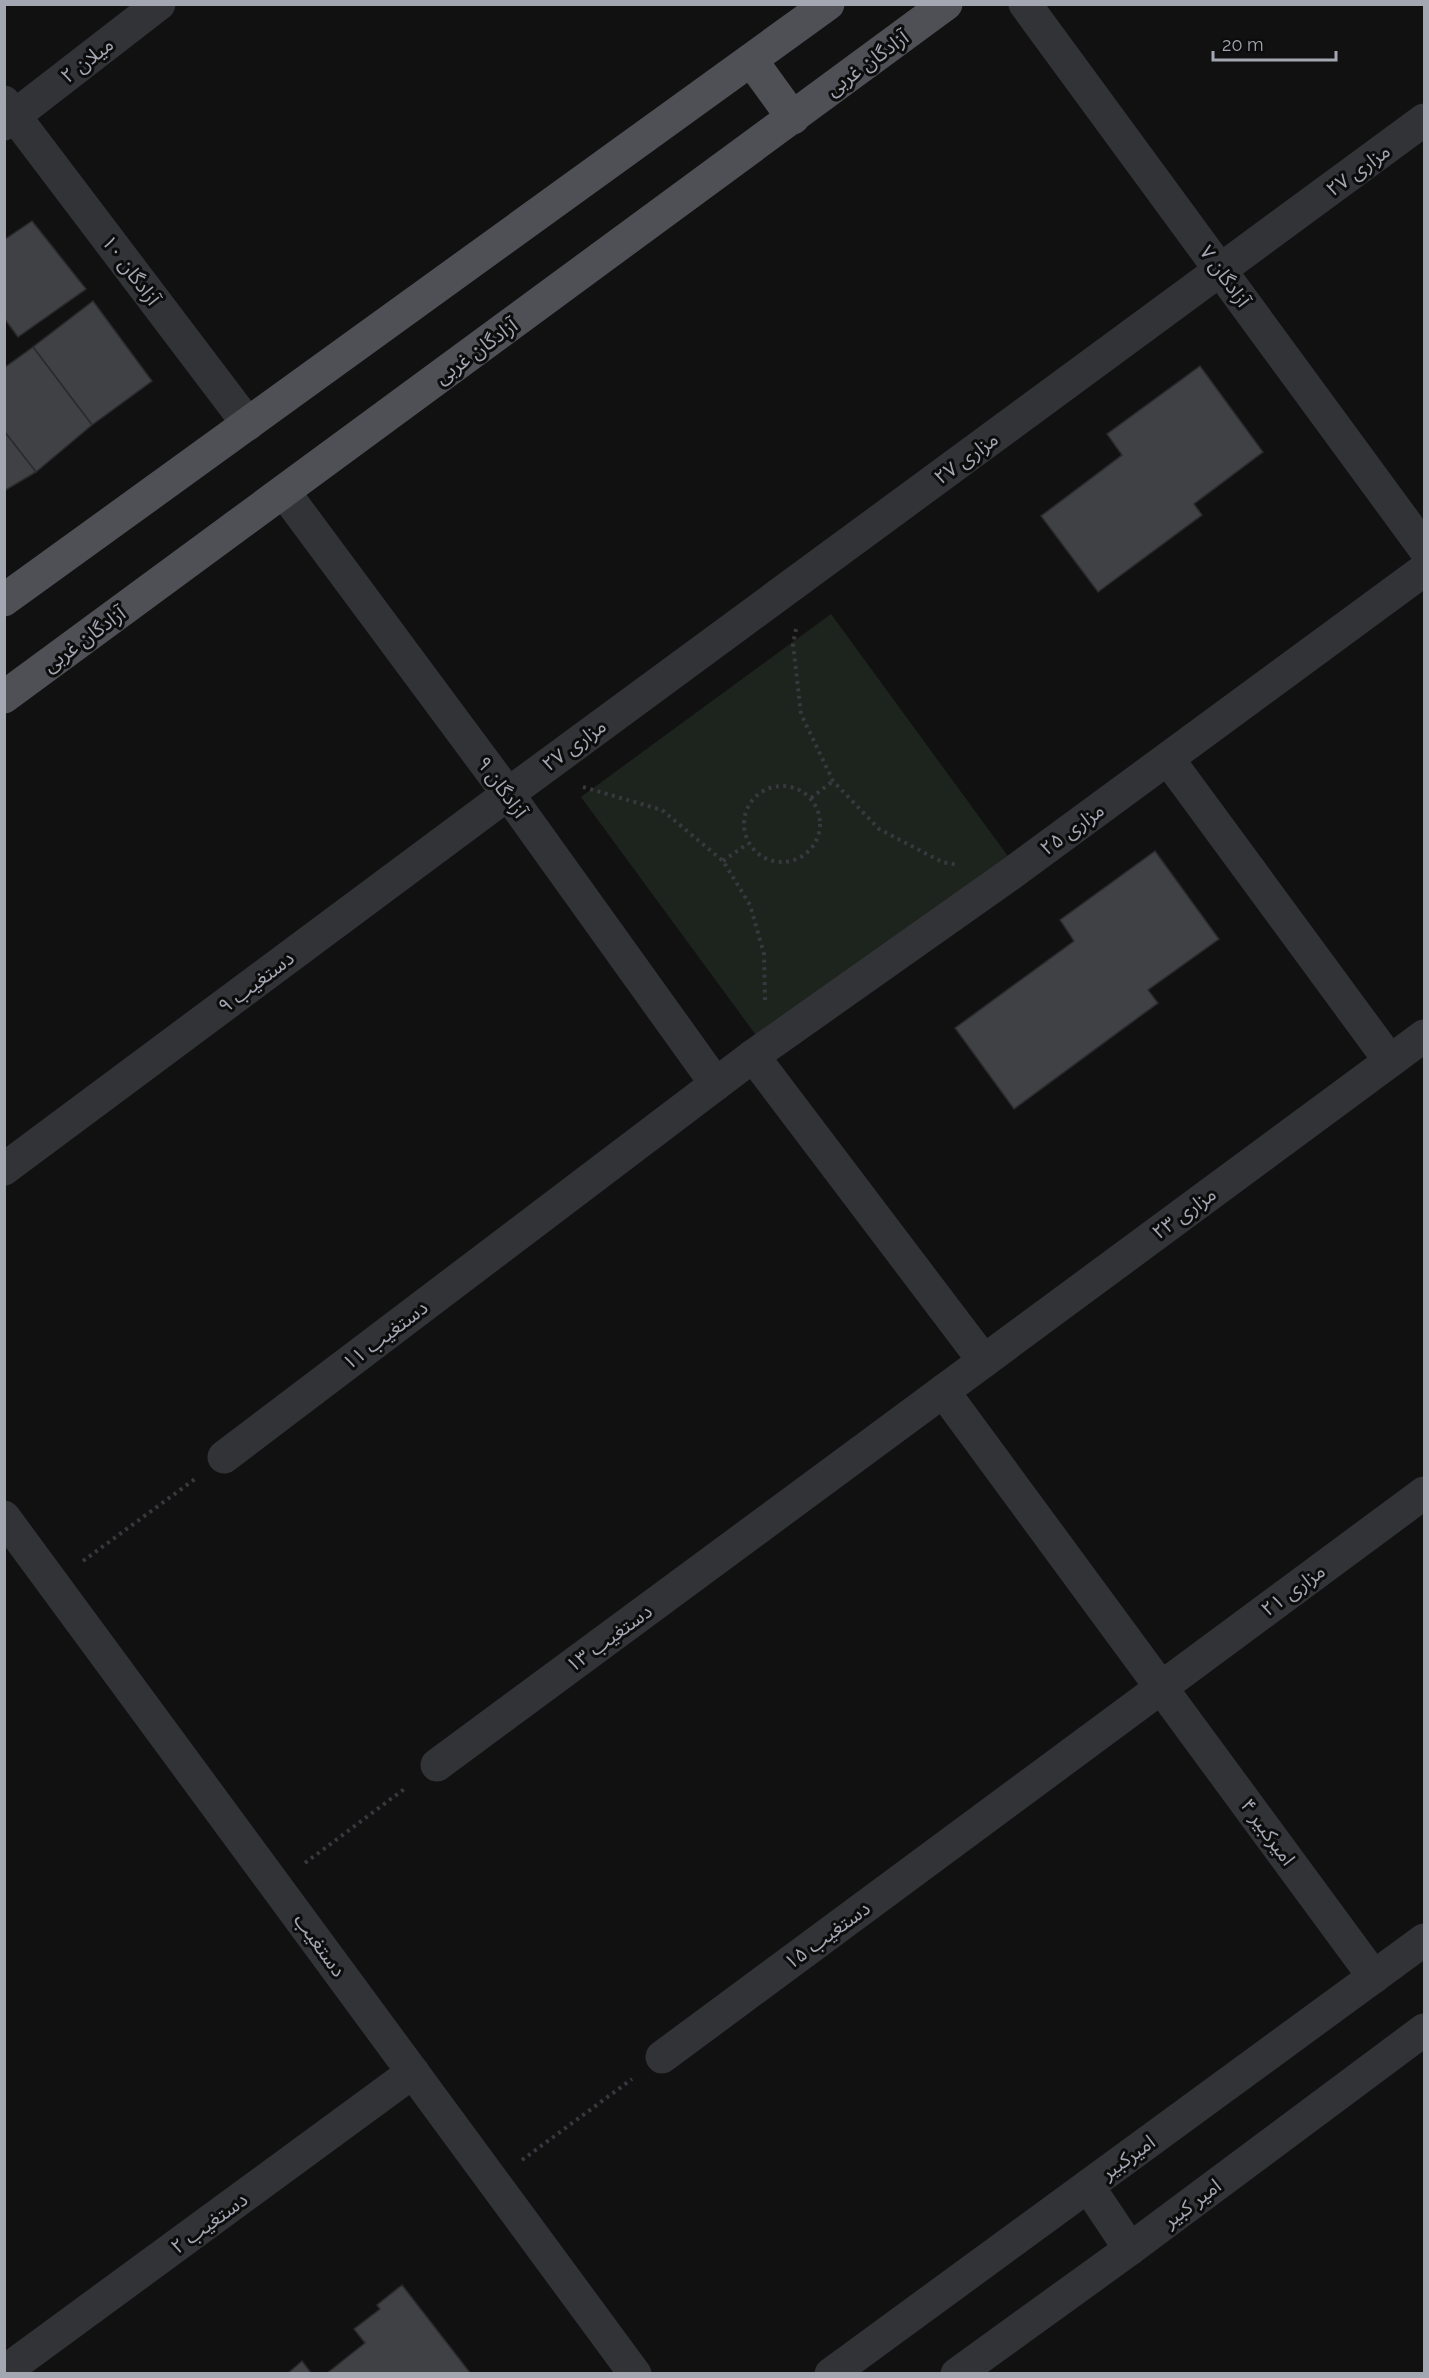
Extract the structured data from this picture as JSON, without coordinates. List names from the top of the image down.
{
  "streets": {
    "main road": ["آزادگان غربی"],
    "street": [
      "میلان ۲",
      "مزاری ۲۷",
      "آزادگان ۱۰",
      "آزادگان ۷",
      "آزادگان ۹",
      "مزاری ۲۵",
      "دستغیب ۹",
      "مزاری ۲۳",
      "دستغیب ۱۱",
      "مزاری ۲۱",
      "دستغیب ۱۳",
      "امیرکبیر ۴",
      "دستغیب ۱۵",
      "دستغیب",
      "امیرکبیر",
      "امیر کبیر",
      "دستغیب ۲"
    ]
  },
  "crossings": [
    ["میلان ۲", "آزادگان ۱۰"],
    ["آزادگان غربی", "آزادگان ۹"],
    ["مزاری ۲۷", "آزادگان ۷"],
    ["مزاری ۲۷", "آزادگان ۹"],
    ["مزاری ۲۷", "دستغیب ۹"],
    ["آزادگان ۹", "مزاری ۲۵"],
    ["آزادگان ۹", "دستغیب ۹"],
    ["آزادگان ۹", "دستغیب ۱۱"],
    ["مزاری ۲۵", "دستغیب ۱۱"],
    ["مزاری ۲۳", "دستغیب ۱۳"],
    ["مزاری ۲۳", "امیرکبیر ۴"],
    ["مزاری ۲۱", "امیرکبیر ۴"],
    ["مزاری ۲۱", "دستغیب ۱۵"],
    ["دستغیب ۱۳", "امیرکبیر ۴"],
    ["امیرکبیر ۴", "دستغیب ۱۵"],
    ["امیرکبیر ۴", "امیرکبیر"],
    ["دستغیب", "دستغیب ۲"]
  ],
  "scale_bar": "20 m"
}
